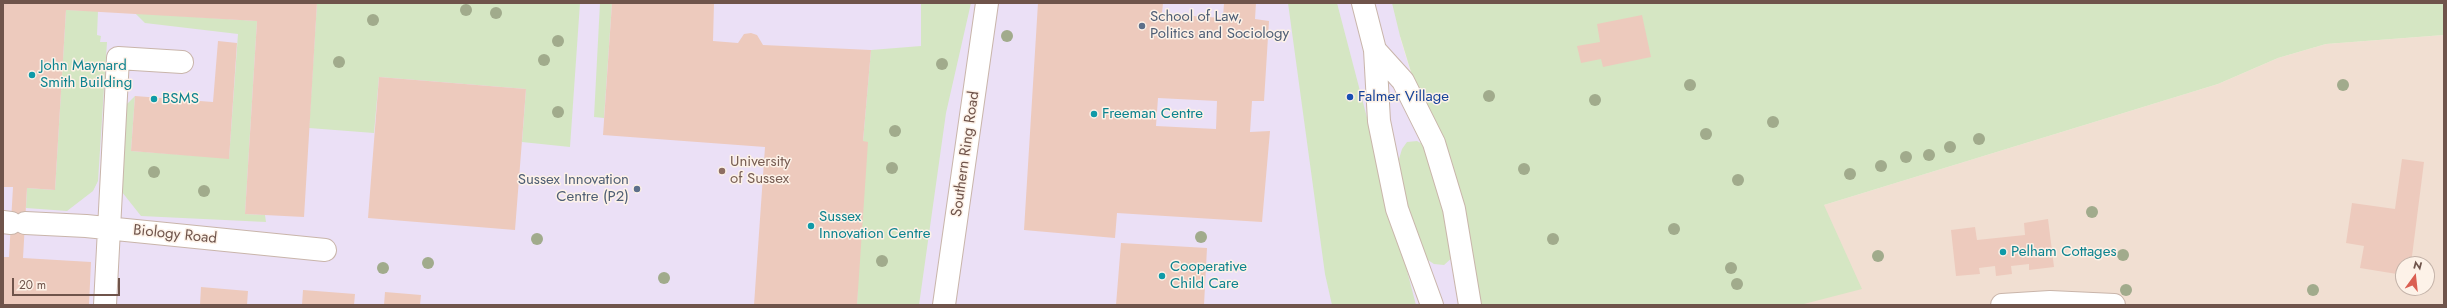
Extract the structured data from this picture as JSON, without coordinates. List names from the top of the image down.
{
  "streets": {
    "street": ["Southern Ring Road", "Biology Road"]
  },
  "places": [
    "School of Law, Politics and Sociology",
    "John Maynard Smith Building",
    "Falmer Village",
    "BSMS",
    "Freeman Centre",
    "University of Sussex",
    "Sussex Innovation Centre (P2)",
    "Sussex Innovation Centre",
    "Pelham Cottages",
    "Cooperative Child Care"
  ],
  "scale_bar": "20 m",
  "north": "top"
}
